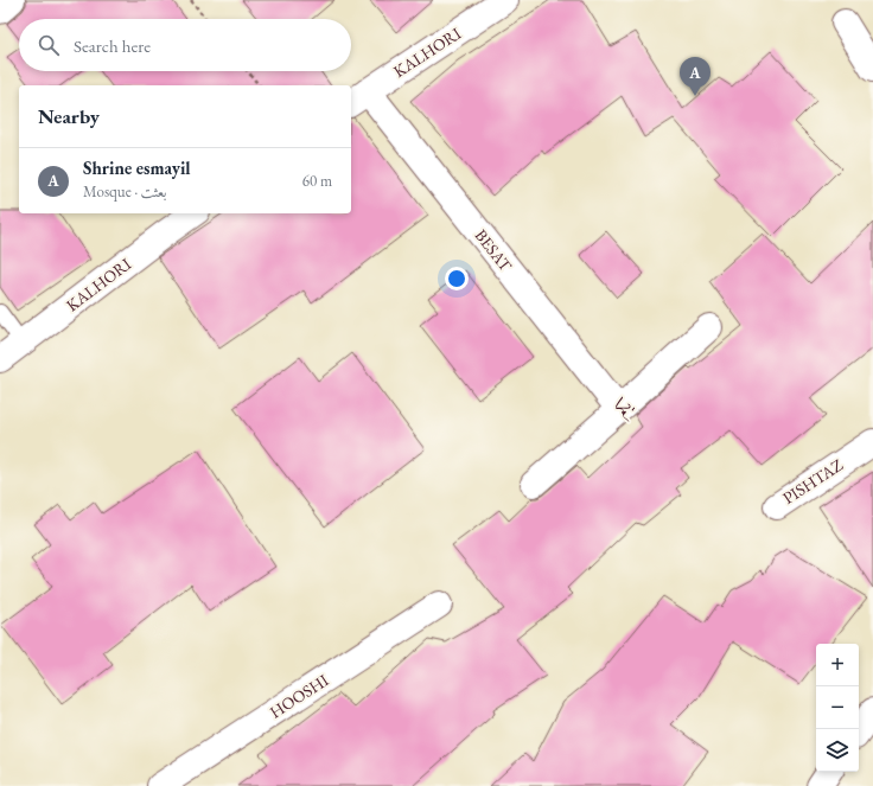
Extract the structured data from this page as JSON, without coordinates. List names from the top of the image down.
{
  "streets": {
    "street": [
      "KALHORI",
      "BESAT",
      "یکم",
      "PISHTAZ",
      "HOOSHI"
    ]
  },
  "crossings": [
    ["KALHORI", "BESAT"],
    ["BESAT", "یکم"]
  ],
  "page": {
    "search": "Search here",
    "pins": "A",
    "heading": "Nearby",
    "list": [
      {
        "mark": "A",
        "name": "Shrine esmayil",
        "note": "Mosque · بعثت",
        "value": "60 m"
      }
    ],
    "map_buttons": ["+", "−"]
  }
}
